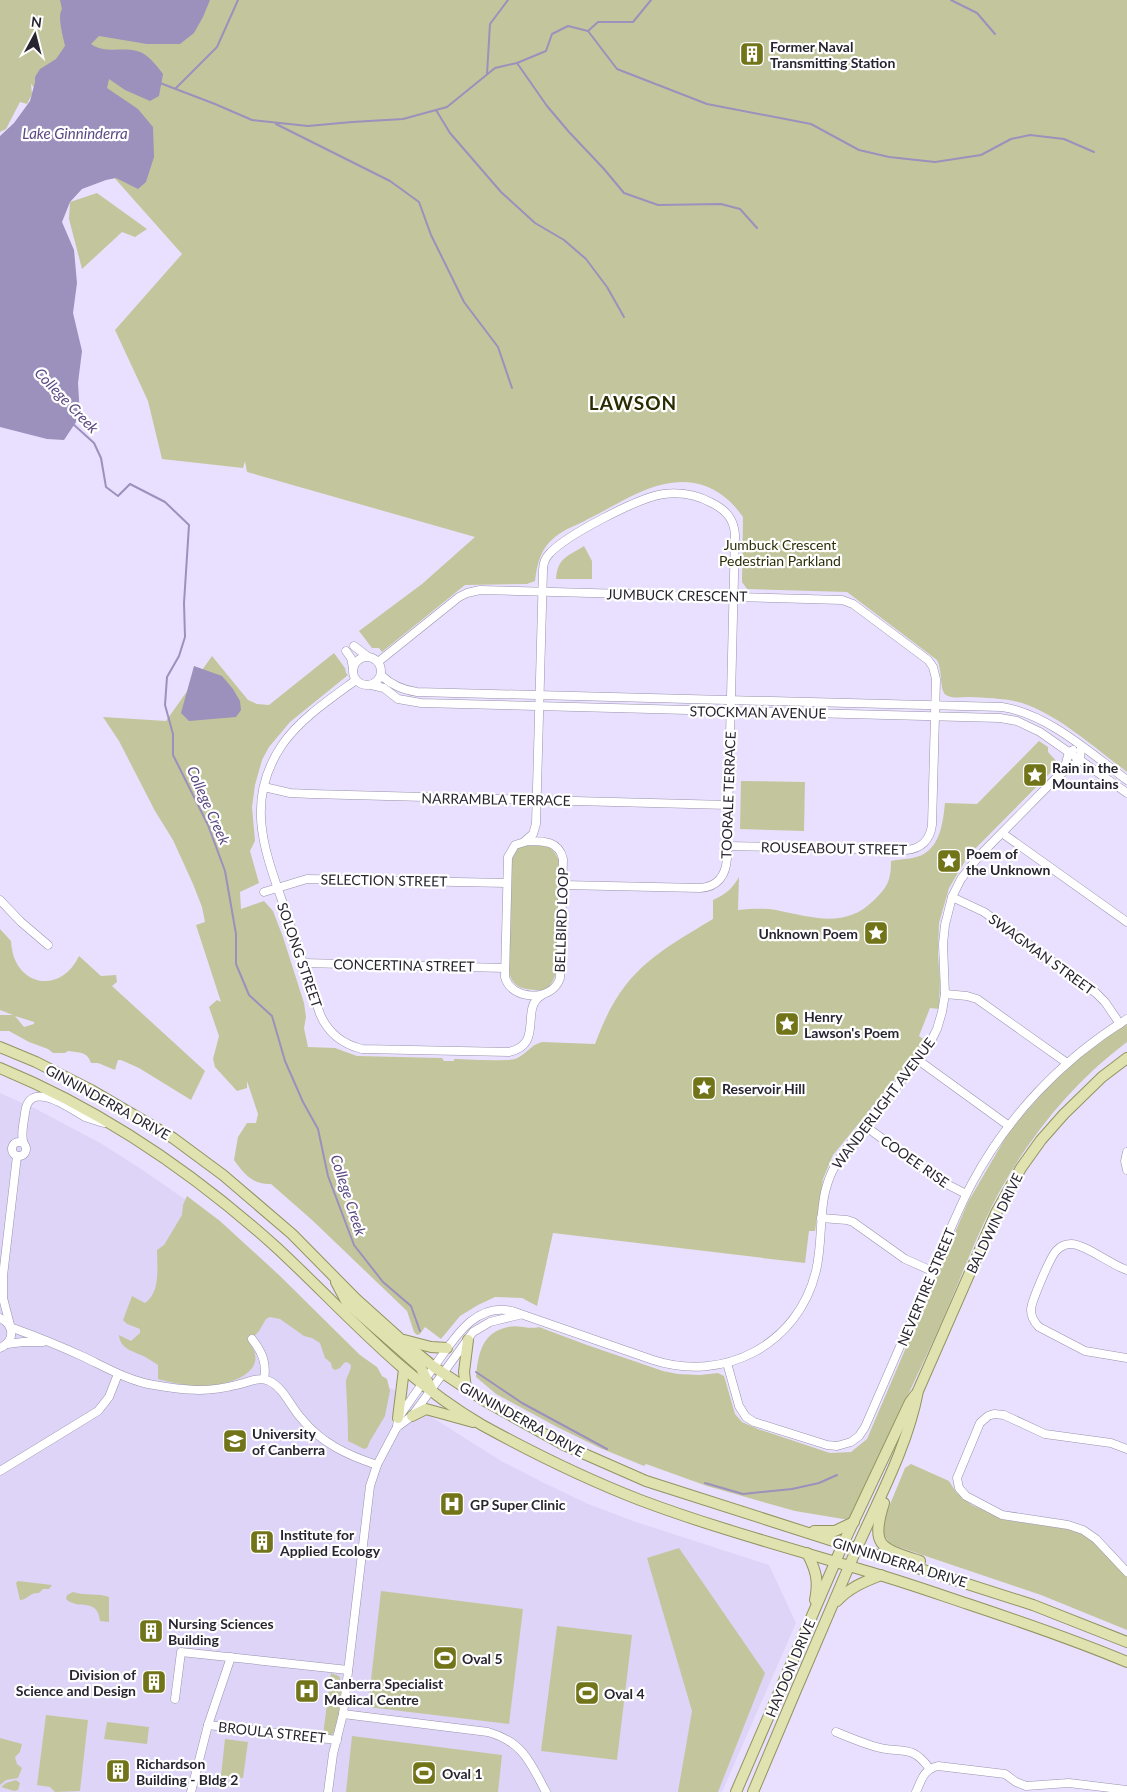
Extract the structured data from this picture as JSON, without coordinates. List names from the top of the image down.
{
  "streets": {
    "main road": ["GINNINDERRA DRIVE", "BALDWIN DRIVE", "HAYDON DRIVE"],
    "street": [
      "JUMBUCK CRESCENT",
      "STOCKMAN AVENUE",
      "TOORALE TERRACE",
      "NARRAMBLA TERRACE",
      "ROUSEABOUT STREET",
      "SELECTION STREET",
      "BELLBIRD LOOP",
      "SWAGMAN STREET",
      "SOLONG STREET",
      "CONCERTINA STREET",
      "WANDERLIGHT AVENUE",
      "COOEE RISE",
      "NEVERTIRE STREET",
      "BROULA STREET"
    ]
  },
  "crossings": [
    ["JUMBUCK CRESCENT", "STOCKMAN AVENUE"],
    ["JUMBUCK CRESCENT", "TOORALE TERRACE"],
    ["JUMBUCK CRESCENT", "ROUSEABOUT STREET"],
    ["JUMBUCK CRESCENT", "SOLONG STREET"],
    ["STOCKMAN AVENUE", "TOORALE TERRACE"],
    ["STOCKMAN AVENUE", "ROUSEABOUT STREET"],
    ["STOCKMAN AVENUE", "SOLONG STREET"],
    ["STOCKMAN AVENUE", "WANDERLIGHT AVENUE"],
    ["TOORALE TERRACE", "NARRAMBLA TERRACE"],
    ["TOORALE TERRACE", "ROUSEABOUT STREET"],
    ["TOORALE TERRACE", "BELLBIRD LOOP"],
    ["NARRAMBLA TERRACE", "SOLONG STREET"],
    ["SELECTION STREET", "SOLONG STREET"],
    ["BELLBIRD LOOP", "SOLONG STREET"],
    ["SWAGMAN STREET", "WANDERLIGHT AVENUE"],
    ["SWAGMAN STREET", "NEVERTIRE STREET"],
    ["SOLONG STREET", "CONCERTINA STREET"],
    ["GINNINDERRA DRIVE", "WANDERLIGHT AVENUE"],
    ["GINNINDERRA DRIVE", "BALDWIN DRIVE"],
    ["GINNINDERRA DRIVE", "HAYDON DRIVE"],
    ["WANDERLIGHT AVENUE", "COOEE RISE"],
    ["WANDERLIGHT AVENUE", "NEVERTIRE STREET"],
    ["WANDERLIGHT AVENUE", "BROULA STREET"],
    ["COOEE RISE", "NEVERTIRE STREET"],
    ["BALDWIN DRIVE", "HAYDON DRIVE"]
  ],
  "districts": ["LAWSON"],
  "water": ["Lake Ginninderra", "College Creek"],
  "parks": ["Jumbuck Crescent Pedestrian Parkland"],
  "places": {
    "building": [
      "Former Naval Transmitting Station",
      "Institute for Applied Ecology",
      "Nursing Sciences Building",
      "Division of Science and Design",
      "Richardson Building - Bldg 2"
    ],
    "place": [
      "Rain in the Mountains",
      "Poem of the Unknown",
      "Unknown Poem",
      "Henry Lawson's Poem",
      "Reservoir Hill"
    ],
    "school or university": ["University of Canberra"],
    "hospital": ["GP Super Clinic", "Canberra Specialist Medical Centre"],
    "sports": ["Oval 5", "Oval 4", "Oval 1"]
  },
  "north": "top"
}
